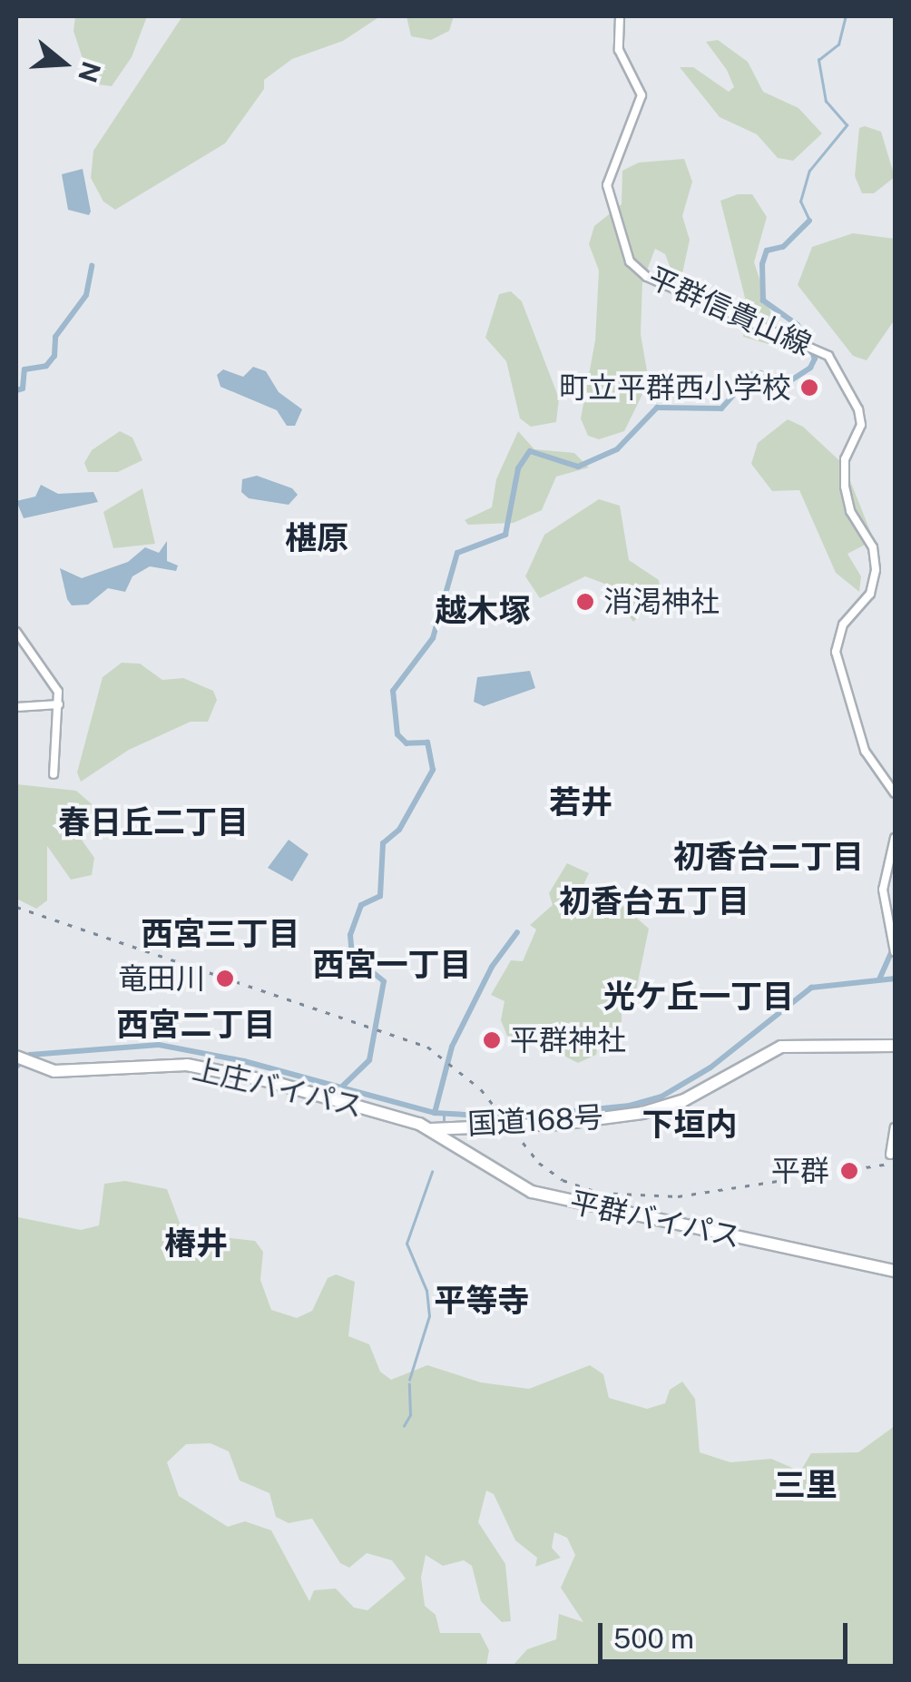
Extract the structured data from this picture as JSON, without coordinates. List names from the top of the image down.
{
  "streets": {
    "highway": ["上庄バイパス", "国道168号", "平群バイパス"],
    "main road": ["平群信貴山線"]
  },
  "crossings": [
    ["上庄バイパス", "国道168号"],
    ["上庄バイパス", "平群バイパス"],
    ["国道168号", "平群バイパス"]
  ],
  "districts": [
    "椹原",
    "越木塚",
    "若井",
    "春日丘二丁目",
    "初香台二丁目",
    "初香台五丁目",
    "西宮三丁目",
    "西宮一丁目",
    "光ケ丘一丁目",
    "西宮二丁目",
    "下垣内",
    "椿井",
    "平等寺",
    "三里"
  ],
  "places": [
    "町立平群西小学校",
    "消渇神社",
    "竜田川",
    "平群神社",
    "平群"
  ],
  "scale_bar": "500 m",
  "north": "right"
}
